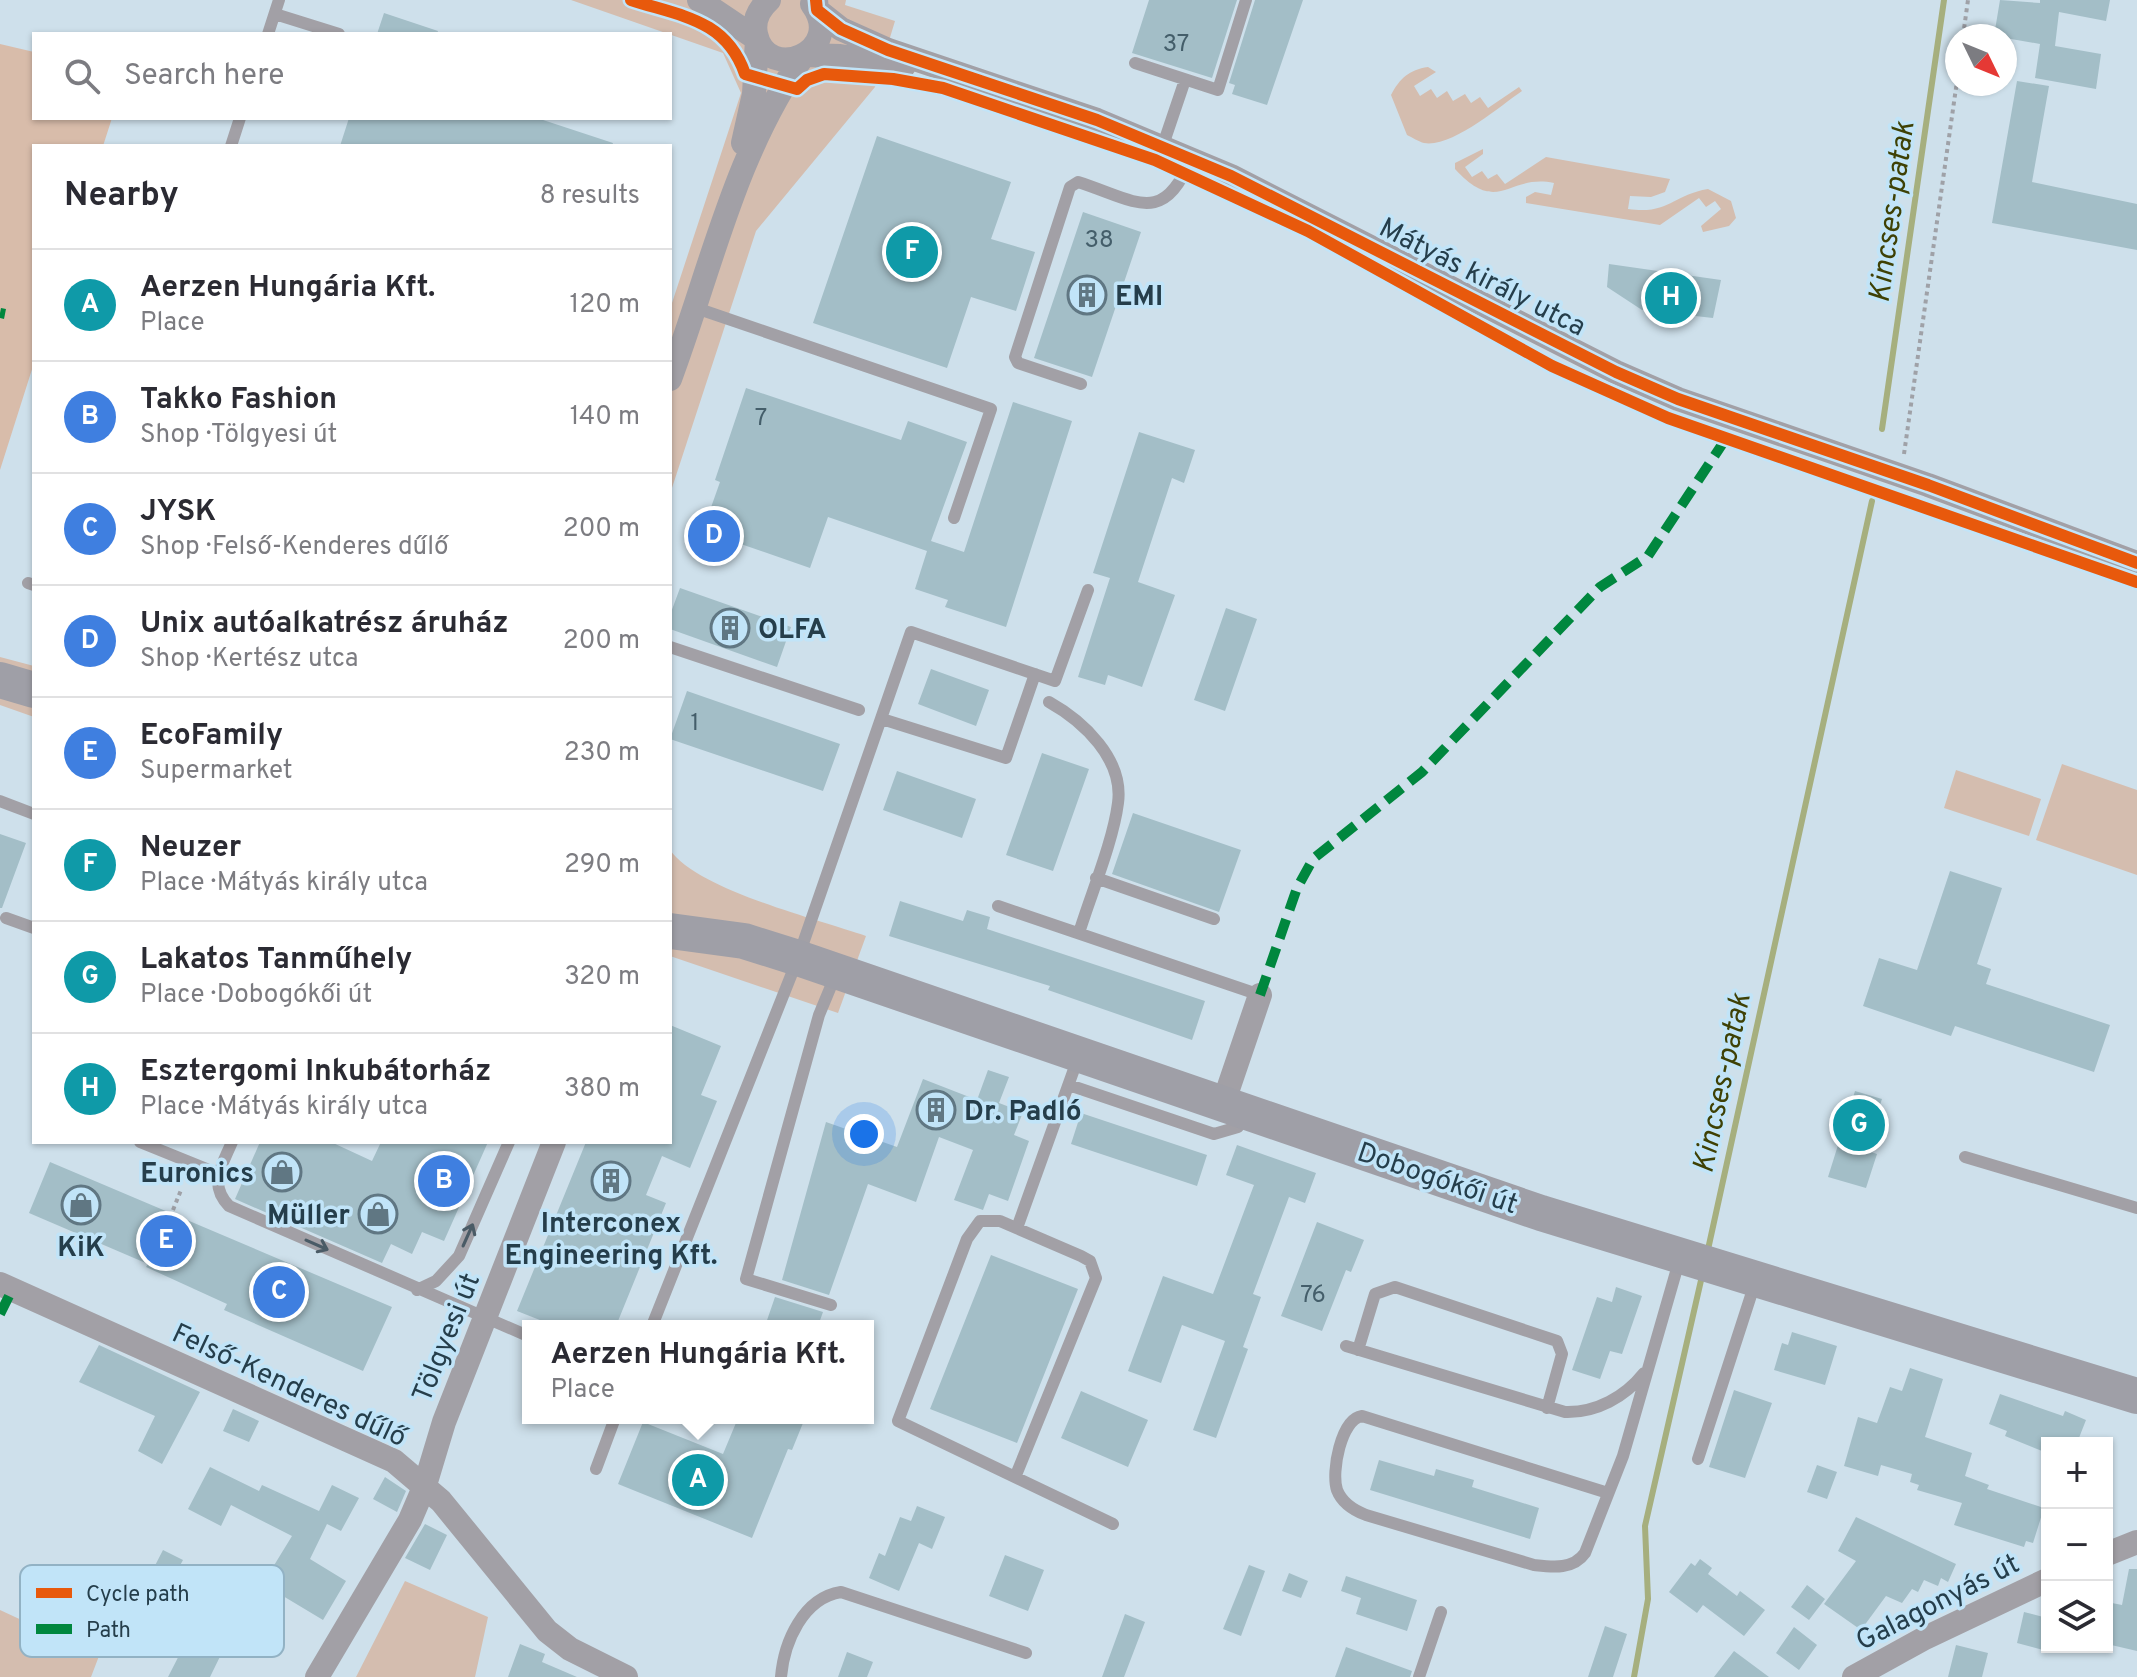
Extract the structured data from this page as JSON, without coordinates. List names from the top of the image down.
{
  "streets": {
    "main road": ["Dobogókői út"],
    "street": [
      "Mátyás király utca",
      "Tölgyesi út",
      "Felső-Kenderes dűlő",
      "Galagonyás út"
    ]
  },
  "crossings": [
    ["Tölgyesi út", "Felső-Kenderes dűlő"]
  ],
  "water": ["Kincses-patak"],
  "places": {
    "building": [
      "EMI",
      "OLFA",
      "Dr. Padló",
      "Interconex Engineering Kft."
    ],
    "shop": ["Euronics", "KiK", "Müller"]
  },
  "house_numbers": [
    "37",
    "38",
    "7",
    "1",
    "76"
  ],
  "legend": ["Cycle path", "Path"],
  "north": "bottom right",
  "page": {
    "search": "Search here",
    "heading": ["Nearby", "8 results"],
    "pins": [
      "F",
      "H",
      "D",
      "G",
      "B",
      "E",
      "C",
      "A"
    ],
    "list": [
      {
        "mark": "A",
        "name": "Aerzen Hungária Kft.",
        "note": "Place",
        "value": "120 m"
      },
      {
        "mark": "B",
        "name": "Takko Fashion",
        "note": "Shop · Tölgyesi út",
        "value": "140 m"
      },
      {
        "mark": "C",
        "name": "JYSK",
        "note": "Shop · Felső-Kenderes dűlő",
        "value": "200 m"
      },
      {
        "mark": "D",
        "name": "Unix autóalkatrész áruház",
        "note": "Shop · Kertész utca",
        "value": "200 m"
      },
      {
        "mark": "E",
        "name": "EcoFamily",
        "note": "Supermarket",
        "value": "230 m"
      },
      {
        "mark": "F",
        "name": "Neuzer",
        "note": "Place · Mátyás király utca",
        "value": "290 m"
      },
      {
        "mark": "G",
        "name": "Lakatos Tanműhely",
        "note": "Place · Dobogókői út",
        "value": "320 m"
      },
      {
        "mark": "H",
        "name": "Esztergomi Inkubátorház",
        "note": "Place · Mátyás király utca",
        "value": "380 m"
      }
    ],
    "popup": ["Aerzen Hungária Kft.", "Place"],
    "map_buttons": ["+", "−"]
  }
}
